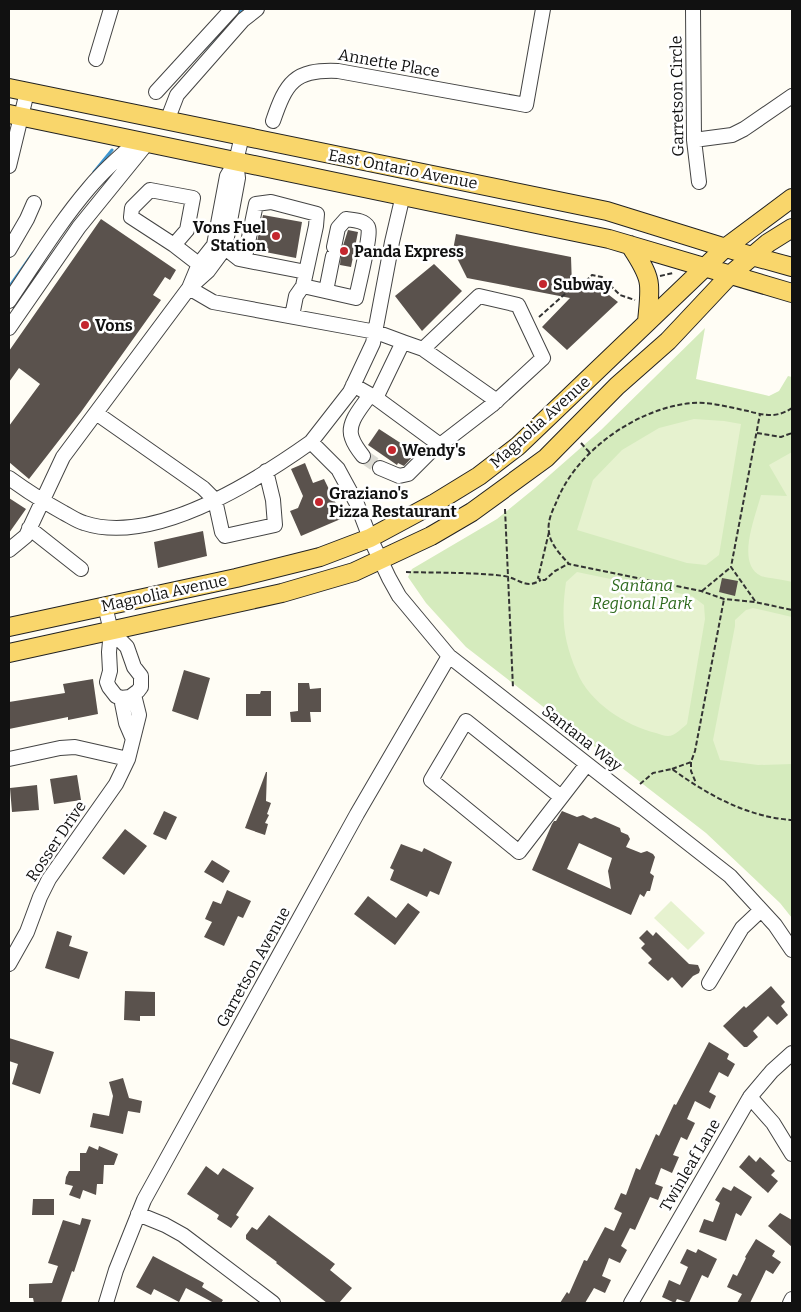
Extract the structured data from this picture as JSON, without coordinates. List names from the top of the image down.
{
  "streets": {
    "main road": ["East Ontario Avenue", "Magnolia Avenue"],
    "street": [
      "Annette Place",
      "Garretson Circle",
      "Santana Way",
      "Rosser Drive",
      "Garretson Avenue",
      "Twinleaf Lane"
    ]
  },
  "crossings": [
    ["East Ontario Avenue", "Magnolia Avenue"],
    ["Magnolia Avenue", "Santana Way"],
    ["Magnolia Avenue", "Rosser Drive"],
    ["Santana Way", "Garretson Avenue"]
  ],
  "parks": ["Santana Regional Park"],
  "places": [
    "Vons Fuel Station",
    "Panda Express",
    "Subway",
    "Vons",
    "Wendy's",
    "Graziano's Pizza Restaurant"
  ]
}
